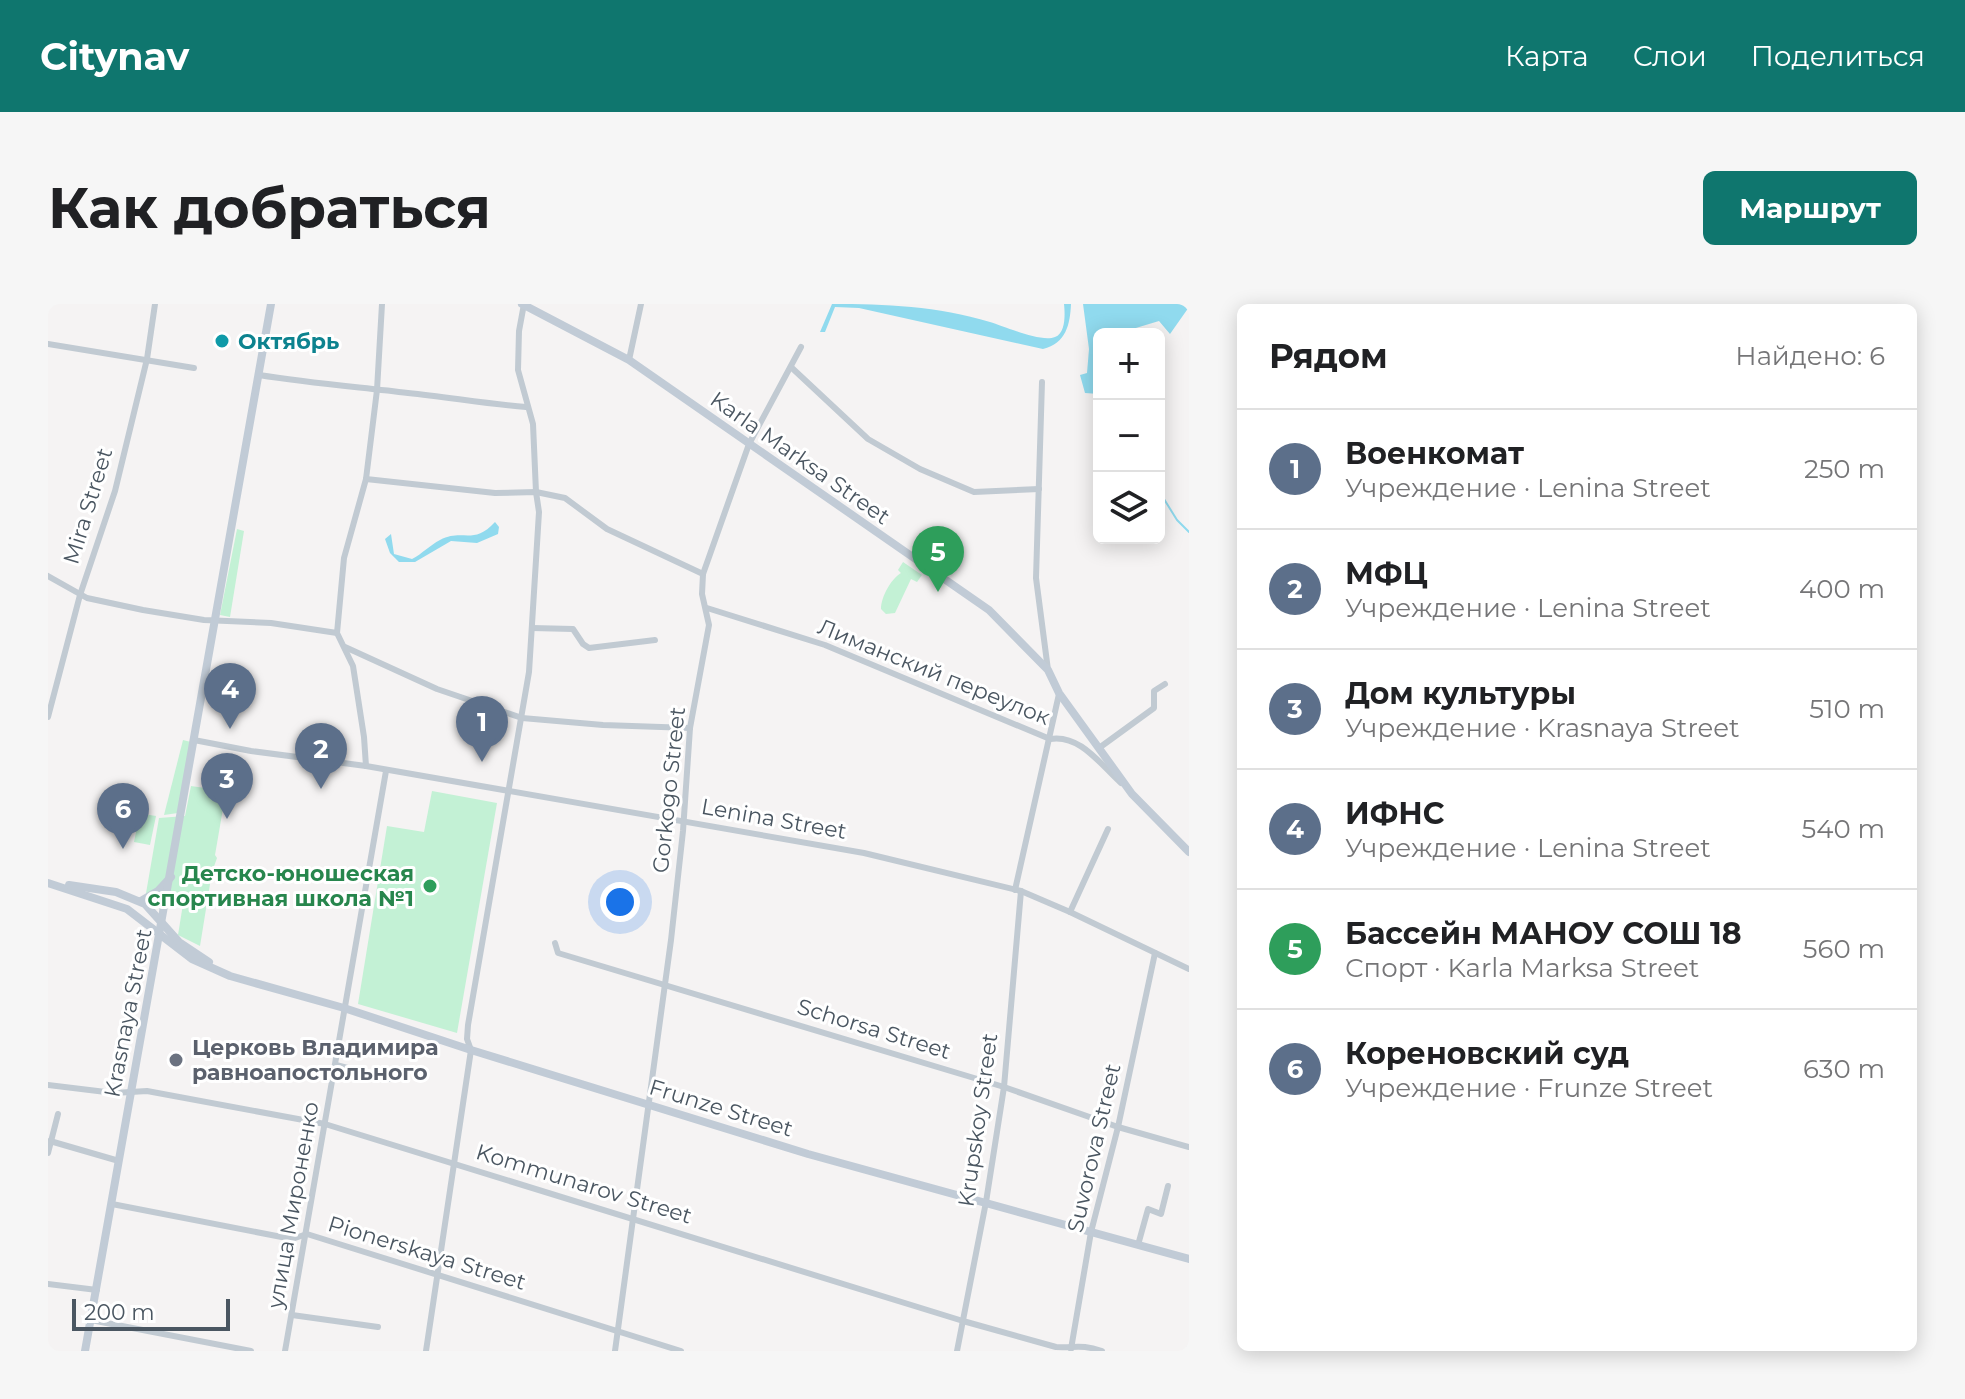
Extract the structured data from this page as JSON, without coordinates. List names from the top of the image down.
{
  "streets": {
    "main road": ["Karla Marksa Street", "Krasnaya Street", "Frunze Street"],
    "street": [
      "Mira Street",
      "Лиманский переулок",
      "Gorkogo Street",
      "Lenina Street",
      "Schorsa Street",
      "Krupskoy Street",
      "Suvorova Street",
      "Kommunarov Street",
      "улица Мироненко",
      "Pionerskaya Street"
    ]
  },
  "crossings": [
    ["Karla Marksa Street", "Лиманский переулок"],
    ["Karla Marksa Street", "Gorkogo Street"],
    ["Karla Marksa Street", "Krupskoy Street"],
    ["Лиманский переулок", "Gorkogo Street"],
    ["Лиманский переулок", "Krupskoy Street"],
    ["Gorkogo Street", "Lenina Street"],
    ["Gorkogo Street", "Schorsa Street"],
    ["Gorkogo Street", "Frunze Street"],
    ["Gorkogo Street", "Kommunarov Street"],
    ["Gorkogo Street", "Pionerskaya Street"],
    ["Lenina Street", "Krasnaya Street"],
    ["Lenina Street", "Krupskoy Street"],
    ["Lenina Street", "Suvorova Street"],
    ["Lenina Street", "улица Мироненко"],
    ["Krasnaya Street", "Frunze Street"],
    ["Krasnaya Street", "Kommunarov Street"],
    ["Krasnaya Street", "Pionerskaya Street"],
    ["Schorsa Street", "Krupskoy Street"],
    ["Schorsa Street", "Suvorova Street"],
    ["Frunze Street", "Krupskoy Street"],
    ["Frunze Street", "Suvorova Street"],
    ["Frunze Street", "улица Мироненко"],
    ["Krupskoy Street", "Kommunarov Street"],
    ["Suvorova Street", "Kommunarov Street"],
    ["Kommunarov Street", "улица Мироненко"],
    ["улица Мироненко", "Pionerskaya Street"]
  ],
  "places": ["Октябрь", "Детско-юношеская спортивная школа №1", "Церковь Владимира равноапостольного"],
  "scale_bar": "200 m",
  "page": {
    "header": "Citynav",
    "nav": ["Карта", "Слои", "Поделиться"],
    "buttons": "Маршрут",
    "title": "Как добраться",
    "heading": ["Рядом", "Найдено: 6"],
    "map_buttons": ["+", "−"],
    "list": [
      {
        "mark": "1",
        "name": "Военкомат",
        "note": "Учреждение · Lenina Street",
        "value": "250 m"
      },
      {
        "mark": "2",
        "name": "МФЦ",
        "note": "Учреждение · Lenina Street",
        "value": "400 m"
      },
      {
        "mark": "3",
        "name": "Дом культуры",
        "note": "Учреждение · Krasnaya Street",
        "value": "510 m"
      },
      {
        "mark": "4",
        "name": "ИФНС",
        "note": "Учреждение · Lenina Street",
        "value": "540 m"
      },
      {
        "mark": "5",
        "name": "Бассейн МАНОУ СОШ 18",
        "note": "Спорт · Karla Marksa Street",
        "value": "560 m"
      },
      {
        "mark": "6",
        "name": "Кореновский суд",
        "note": "Учреждение · Frunze Street",
        "value": "630 m"
      }
    ],
    "pins": [
      "5",
      "4",
      "1",
      "2",
      "3",
      "6"
    ],
    "scale": "200 m"
  }
}
